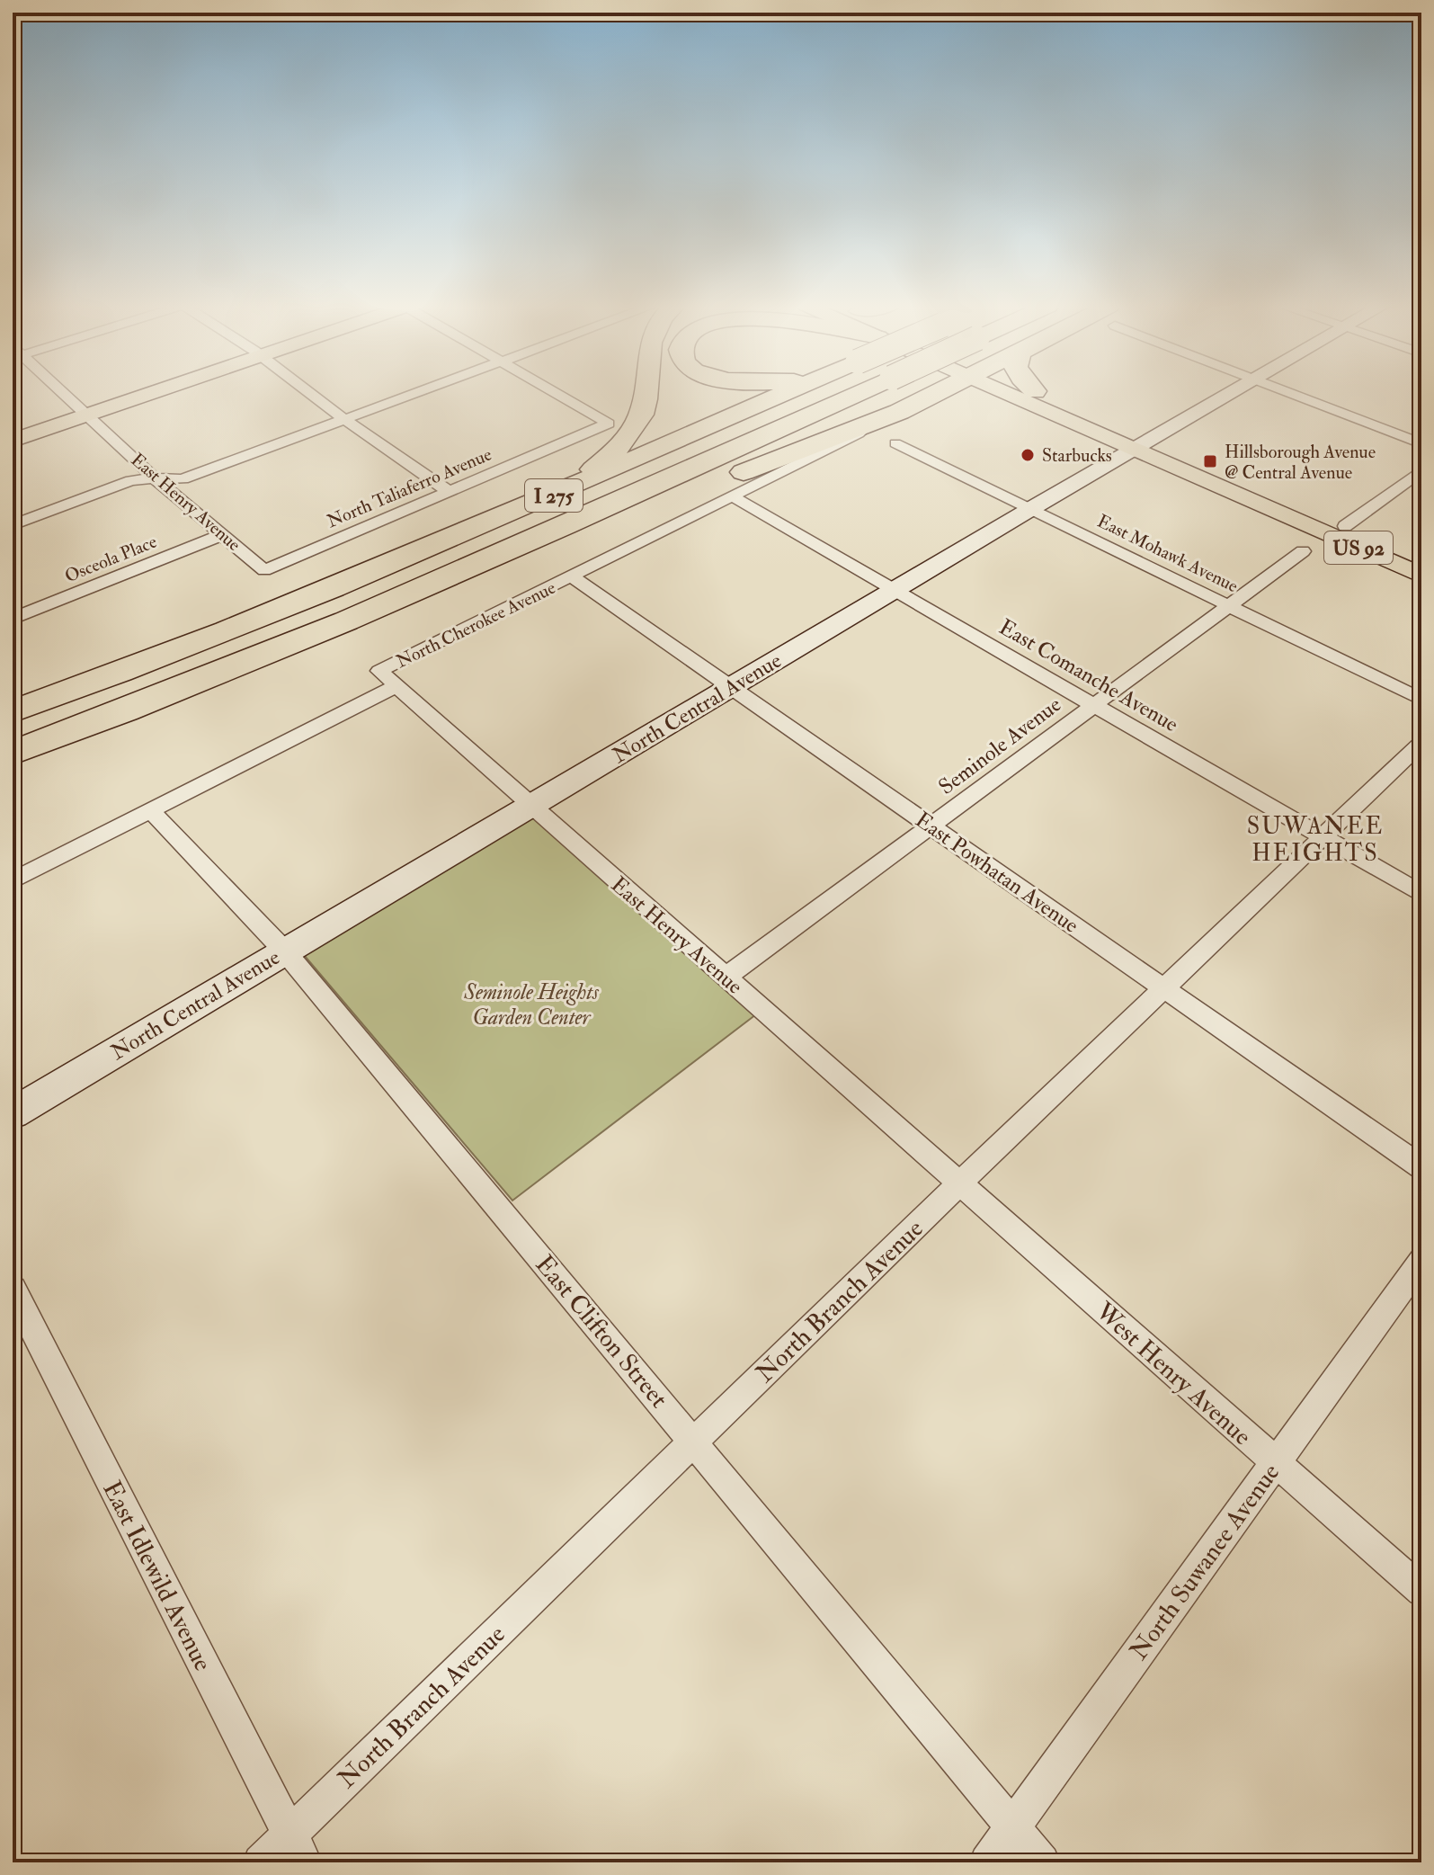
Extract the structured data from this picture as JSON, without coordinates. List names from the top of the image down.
{
  "streets": {
    "highway": ["I 275"],
    "main road": ["US 92"],
    "street": [
      "North Taliaferro Avenue",
      "East Henry Avenue",
      "East Mohawk Avenue",
      "Osceola Place",
      "North Cherokee Avenue",
      "East Comanche Avenue",
      "North Central Avenue",
      "Seminole Avenue",
      "East Powhatan Avenue",
      "North Branch Avenue",
      "East Clifton Street",
      "West Henry Avenue",
      "North Suwanee Avenue",
      "East Idlewild Avenue"
    ]
  },
  "crossings": [
    ["North Taliaferro Avenue", "East Henry Avenue"],
    ["East Henry Avenue", "Osceola Place"],
    ["East Henry Avenue", "North Cherokee Avenue"],
    ["East Henry Avenue", "North Central Avenue"],
    ["East Henry Avenue", "Seminole Avenue"],
    ["East Henry Avenue", "North Branch Avenue"],
    ["East Henry Avenue", "West Henry Avenue"],
    ["US 92", "North Central Avenue"],
    ["East Mohawk Avenue", "North Central Avenue"],
    ["East Mohawk Avenue", "Seminole Avenue"],
    ["North Cherokee Avenue", "East Comanche Avenue"],
    ["North Cherokee Avenue", "East Powhatan Avenue"],
    ["North Cherokee Avenue", "East Clifton Street"],
    ["East Comanche Avenue", "North Central Avenue"],
    ["East Comanche Avenue", "Seminole Avenue"],
    ["East Comanche Avenue", "North Branch Avenue"],
    ["North Central Avenue", "East Powhatan Avenue"],
    ["North Central Avenue", "East Clifton Street"],
    ["Seminole Avenue", "East Powhatan Avenue"],
    ["East Powhatan Avenue", "North Branch Avenue"],
    ["North Branch Avenue", "East Clifton Street"],
    ["North Branch Avenue", "West Henry Avenue"],
    ["North Branch Avenue", "East Idlewild Avenue"],
    ["East Clifton Street", "North Suwanee Avenue"],
    ["West Henry Avenue", "North Suwanee Avenue"]
  ],
  "districts": ["SUWANEE HEIGHTS"],
  "parks": ["Seminole Heights Garden Center"],
  "places": {
    "other": ["Starbucks"],
    "transit": ["Hillsborough Avenue @ Central Avenue"]
  }
}
